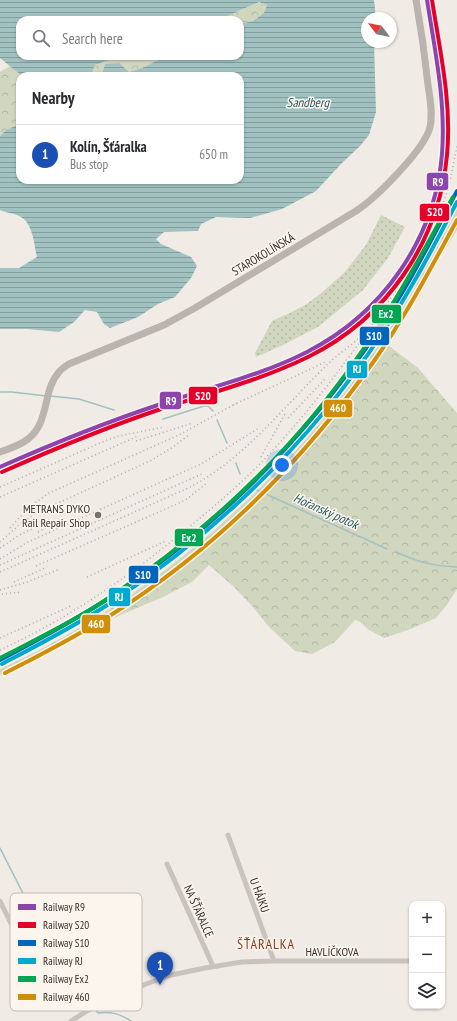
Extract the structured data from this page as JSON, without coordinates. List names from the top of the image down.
{
  "streets": {
    "street": [
      "STAROKOLÍNSKÁ",
      "U HÁJKU",
      "NA ŠŤÁRALCE",
      "HAVLÍČKOVA"
    ]
  },
  "crossings": [
    ["U HÁJKU", "HAVLÍČKOVA"],
    ["NA ŠŤÁRALCE", "HAVLÍČKOVA"]
  ],
  "districts": ["ŠŤÁRALKA"],
  "water": ["Sandberg", "Hořanský potok"],
  "places": ["METRANS DYKO Rail Repair Shop"],
  "lines": [
    "rail line R9",
    "rail line S20",
    "rail line S10",
    "rail line Ex2",
    "rail line RJ",
    "rail line 460"
  ],
  "legend": [
    "Railway R9",
    "Railway S20",
    "Railway S10",
    "Railway RJ",
    "Railway Ex2",
    "Railway 460"
  ],
  "north": "top left",
  "page": {
    "search": "Search here",
    "heading": "Nearby",
    "list": [
      {
        "mark": "1",
        "name": "Kolín, Šťáralka",
        "note": "Bus stop",
        "value": "650 m"
      }
    ],
    "map_buttons": ["+", "−"],
    "pins": "1"
  }
}
